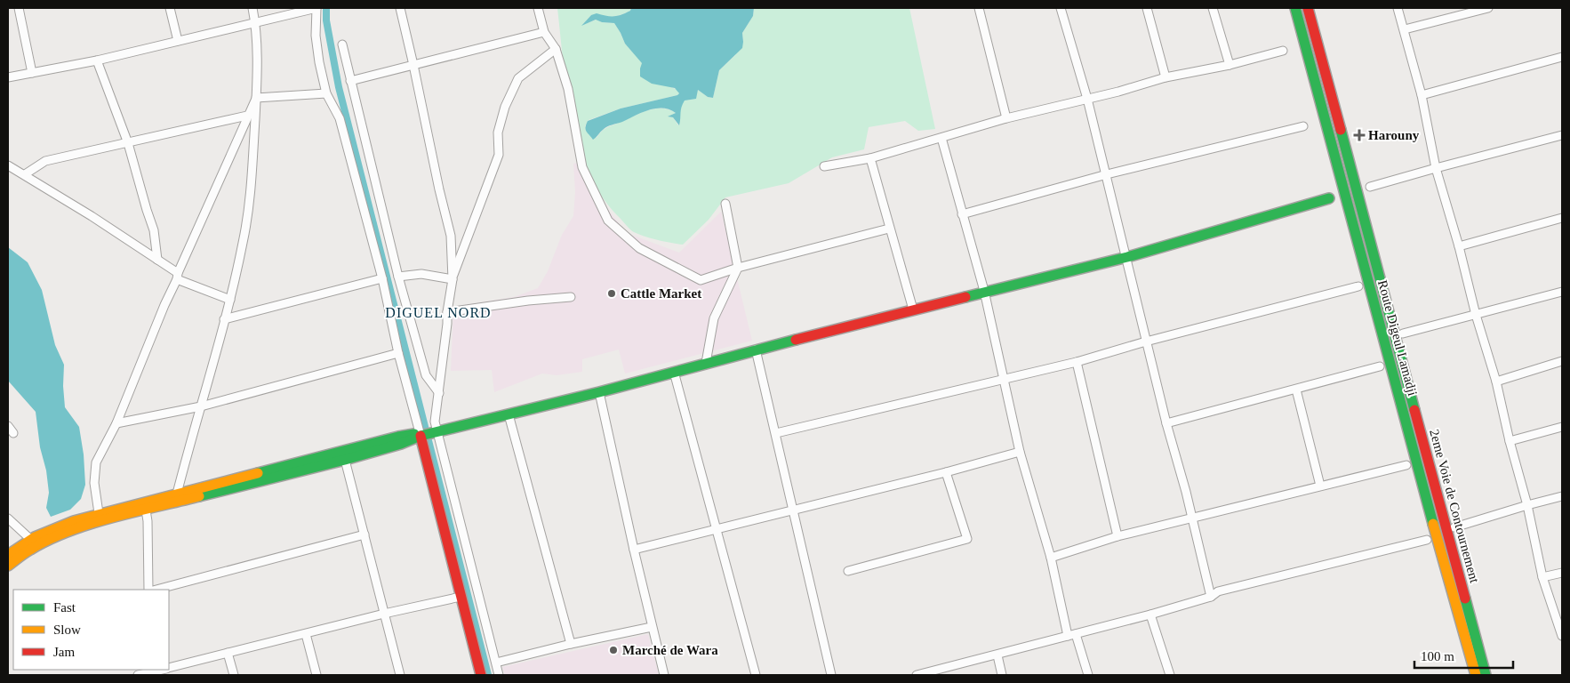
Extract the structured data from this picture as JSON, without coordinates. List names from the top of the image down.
{
  "streets": {
    "street": ["Route Digeul Lamadji", "2eme Voie de Contournement"]
  },
  "districts": ["DIGUEL NORD"],
  "places": {
    "health": ["Harouny"],
    "other": ["Cattle Market", "Marché de Wara"]
  },
  "legend": ["Fast", "Slow", "Jam"],
  "scale_bar": "100 m"
}
